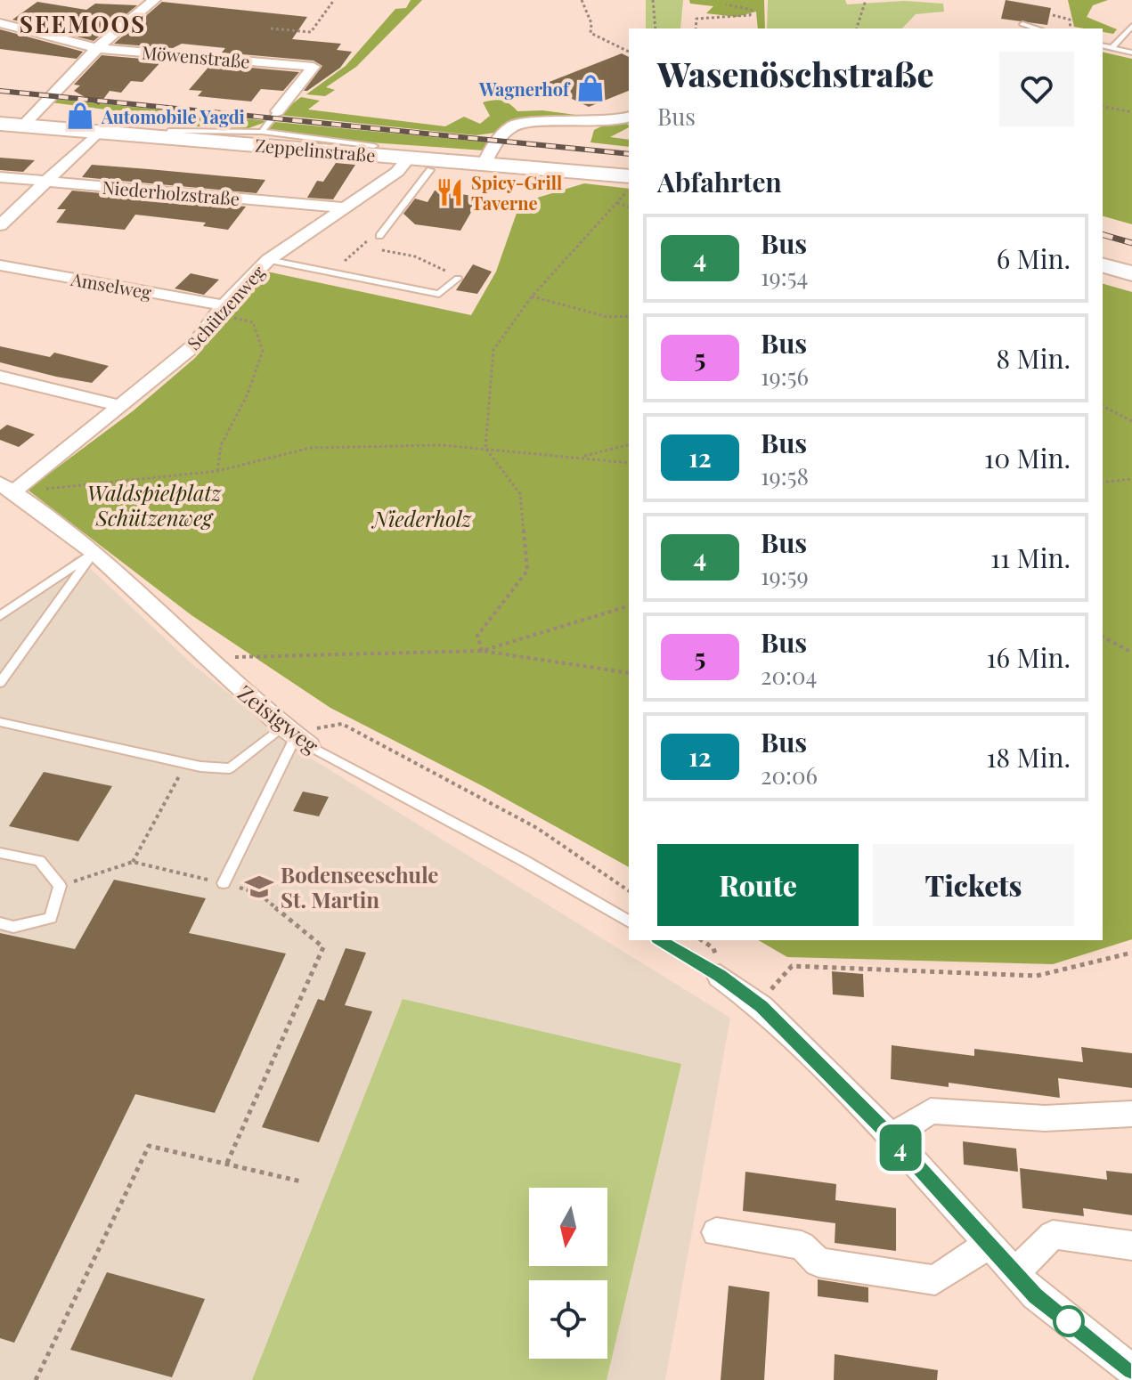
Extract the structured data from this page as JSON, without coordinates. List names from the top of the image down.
{
  "streets": {
    "main road": ["Zeppelinstraße"],
    "street": [
      "Möwenstraße",
      "Niederholzstraße",
      "Amselweg",
      "Schützenweg",
      "Zeisigweg"
    ]
  },
  "crossings": [
    ["Zeppelinstraße", "Schützenweg"],
    ["Niederholzstraße", "Schützenweg"],
    ["Amselweg", "Schützenweg"],
    ["Schützenweg", "Zeisigweg"]
  ],
  "districts": ["SEEMOOS"],
  "parks": ["Waldspielplatz Schützenweg", "Niederholz"],
  "places": {
    "shop": ["Wagnerhof", "Automobile Yagdi"],
    "restaurant": ["Spicy-Grill Taverne"],
    "school or university": ["Bodenseeschule St. Martin"]
  },
  "lines": ["bus line 4"],
  "north": "bottom",
  "page": {
    "on_map": "4",
    "heading": [
      ["Wasenöschstraße", "Bus"],
      "Abfahrten"
    ],
    "list": [
      {
        "mark": "4",
        "name": "Bus",
        "note": "19:54",
        "value": "6 Min."
      },
      {
        "mark": "5",
        "name": "Bus",
        "note": "19:56",
        "value": "8 Min."
      },
      {
        "mark": "12",
        "name": "Bus",
        "note": "19:58",
        "value": "10 Min."
      },
      {
        "mark": "4",
        "name": "Bus",
        "note": "19:59",
        "value": "11 Min."
      },
      {
        "mark": "5",
        "name": "Bus",
        "note": "20:04",
        "value": "16 Min."
      },
      {
        "mark": "12",
        "name": "Bus",
        "note": "20:06",
        "value": "18 Min."
      }
    ],
    "buttons": ["Route", "Tickets"]
  }
}
